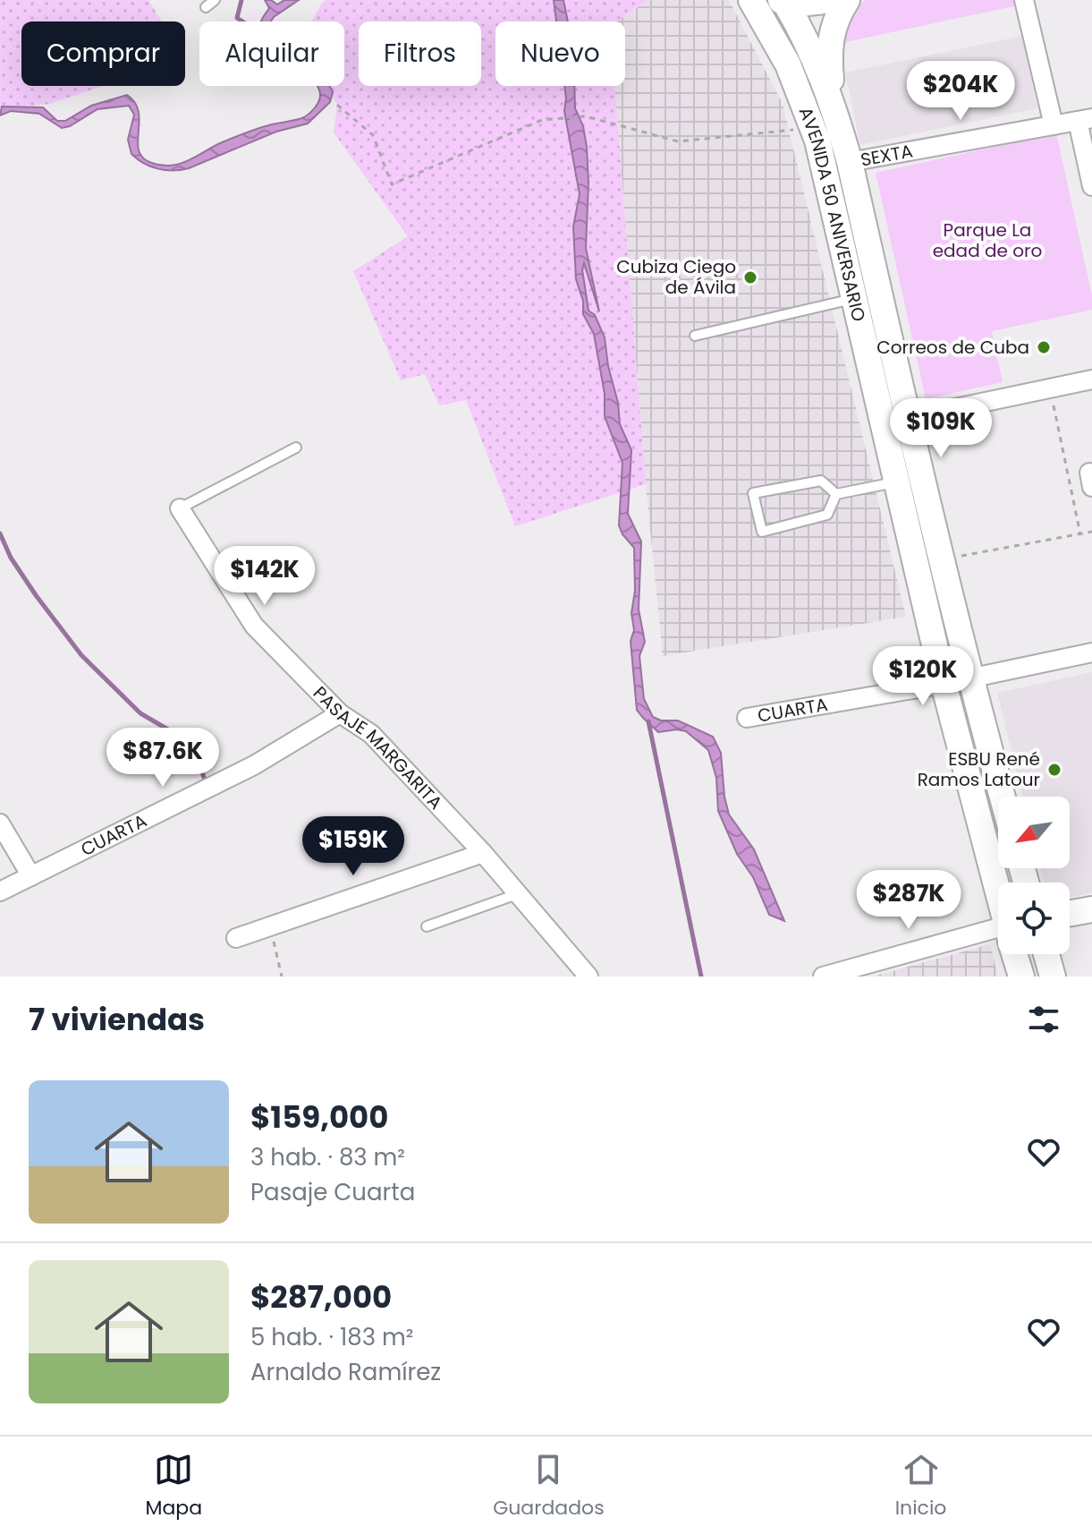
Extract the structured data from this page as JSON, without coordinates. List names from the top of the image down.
{
  "streets": {
    "main road": ["AVENIDA 50 ANIVERSARIO"],
    "street": ["SEXTA", "CUARTA", "PASAJE MARGARITA"]
  },
  "crossings": [
    ["SEXTA", "AVENIDA 50 ANIVERSARIO"],
    ["AVENIDA 50 ANIVERSARIO", "CUARTA"],
    ["CUARTA", "PASAJE MARGARITA"]
  ],
  "parks": ["Parque La edad de oro"],
  "places": ["Cubiza Ciego de Ávila", "Correos de Cuba", "ESBU René Ramos Latour"],
  "north": "bottom left",
  "page": {
    "chip": [
      "Comprar",
      "Alquilar",
      "Filtros",
      "Nuevo"
    ],
    "price": [
      "$204K",
      "$109K",
      "$142K",
      "$120K",
      "$87.6K",
      "$159K",
      "$287K"
    ],
    "heading": "7 viviendas",
    "list": [
      {
        "name": "$159,000",
        "note": "3 hab. · 83 m² · Pasaje Cuarta"
      },
      {
        "name": "$287,000",
        "note": "5 hab. · 183 m² · Arnaldo Ramírez"
      }
    ],
    "tabs": ["Mapa", "Guardados", "Inicio"]
  }
}
